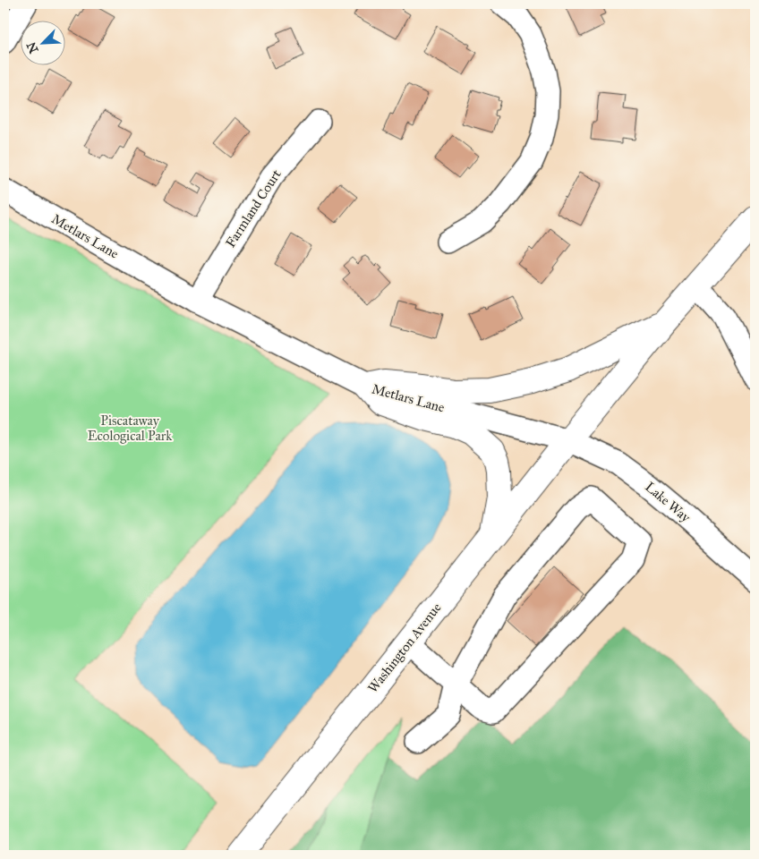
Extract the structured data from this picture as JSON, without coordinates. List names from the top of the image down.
{
  "streets": {
    "main road": ["Washington Avenue"],
    "street": ["Farmland Court", "Metlars Lane", "Lake Way"]
  },
  "crossings": [
    ["Farmland Court", "Metlars Lane"],
    ["Metlars Lane", "Lake Way"],
    ["Metlars Lane", "Washington Avenue"],
    ["Lake Way", "Washington Avenue"]
  ],
  "parks": ["Piscataway Ecological Park"],
  "north": "bottom left"
}
